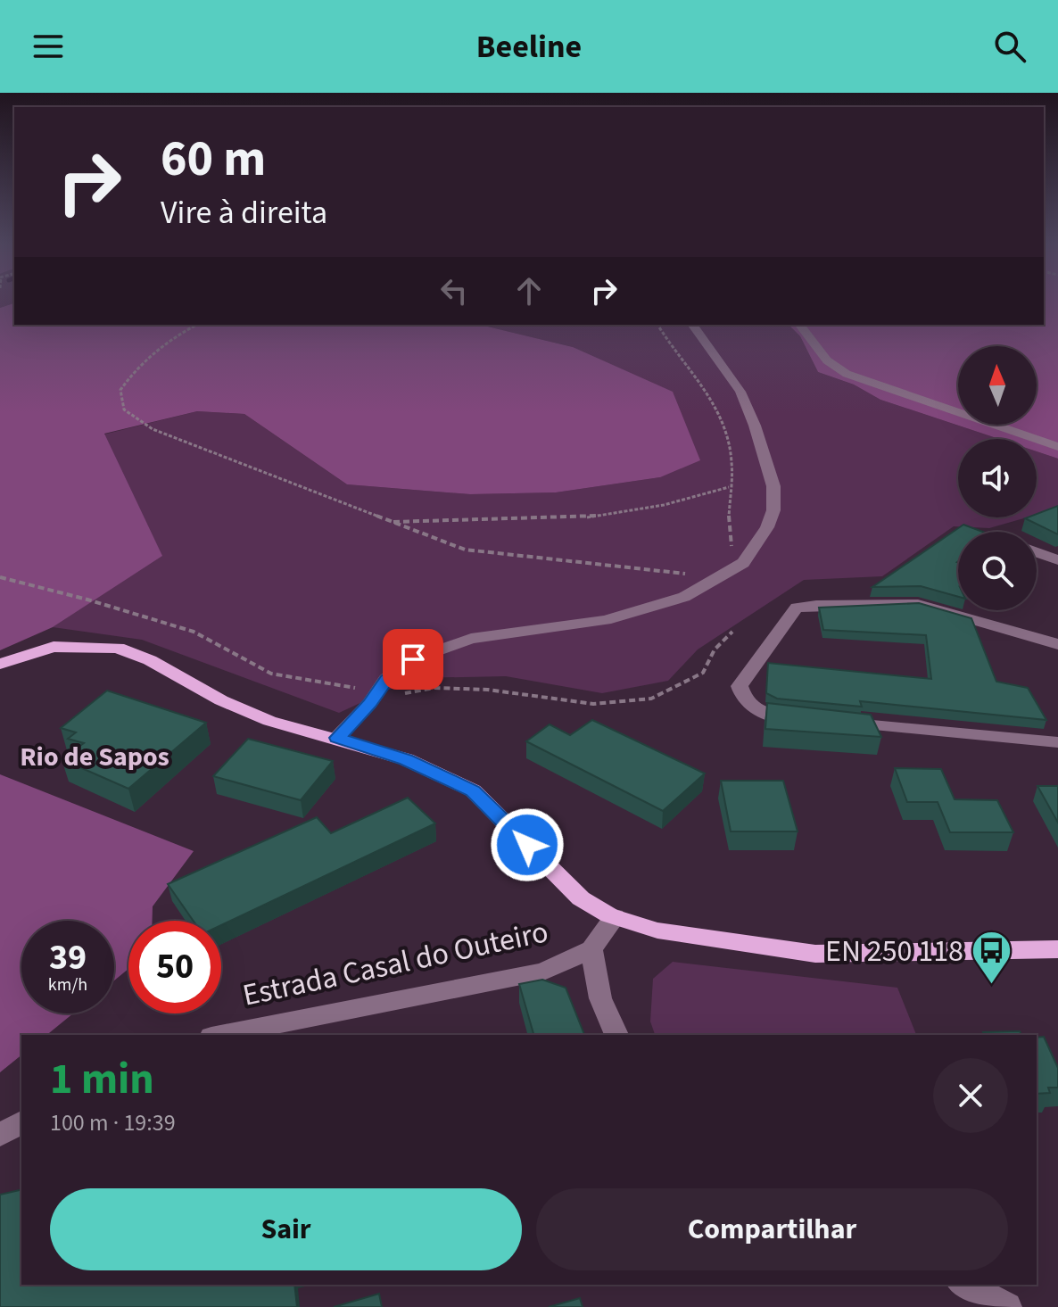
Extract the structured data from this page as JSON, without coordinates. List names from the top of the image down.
{
  "streets": {
    "street": ["Estrada Casal do Outeiro"]
  },
  "districts": ["Rio de Sapos"],
  "places": {
    "bus stop": ["EN 250 118"]
  },
  "north": "top",
  "page": {
    "header": "Beeline",
    "turn": ["60 m", "Vire à direita"],
    "speed": "39 km/h",
    "limit": "50",
    "heading": ["1 min", "100 m · 19:39"],
    "buttons": ["Sair", "Compartilhar"]
  }
}
